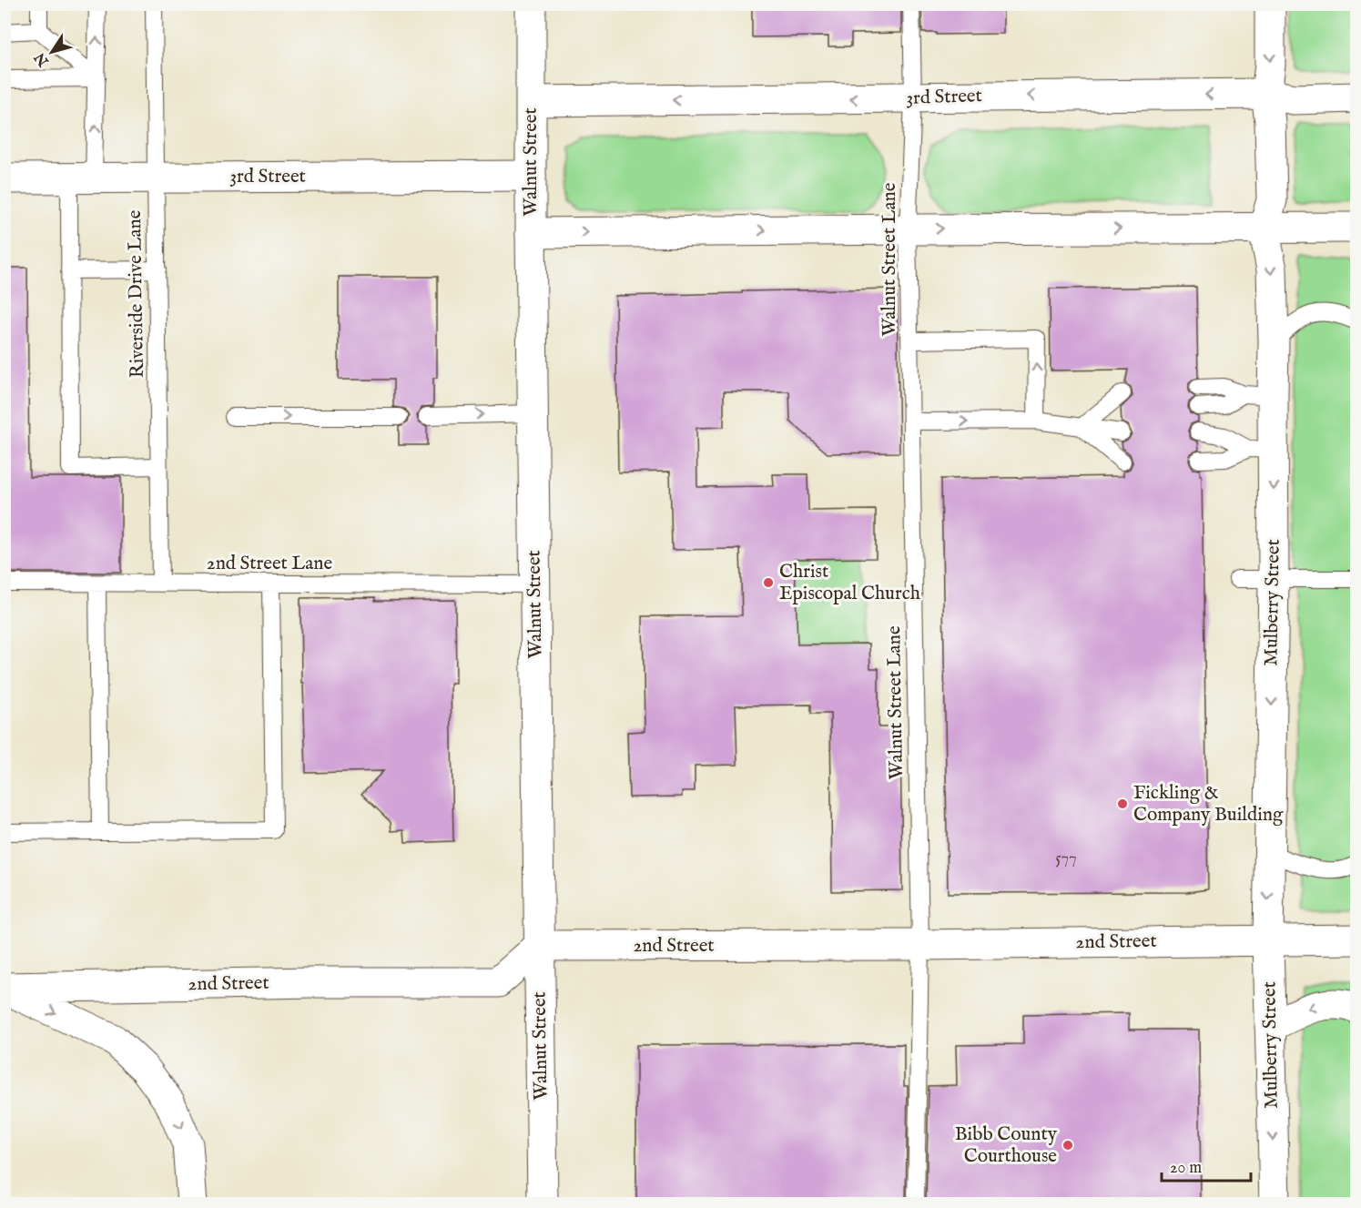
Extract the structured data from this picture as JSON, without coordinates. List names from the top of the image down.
{
  "streets": {
    "street": [
      "3rd Street",
      "Walnut Street",
      "Mulberry Street",
      "2nd Street"
    ],
    "lane": ["Walnut Street Lane", "Riverside Drive Lane", "2nd Street Lane"]
  },
  "crossings": [
    ["3rd Street", "Walnut Street"],
    ["3rd Street", "Walnut Street Lane"],
    ["3rd Street", "Riverside Drive Lane"],
    ["3rd Street", "Mulberry Street"],
    ["Walnut Street", "2nd Street Lane"],
    ["Walnut Street", "2nd Street"],
    ["Walnut Street Lane", "2nd Street"],
    ["Riverside Drive Lane", "2nd Street Lane"],
    ["Mulberry Street", "2nd Street"]
  ],
  "one_way": ["Mulberry Street"],
  "places": ["Christ Episcopal Church", "Fickling & Company Building", "Bibb County Courthouse"],
  "house_numbers": ["577"],
  "scale_bar": "20 m",
  "north": "bottom left"
}
